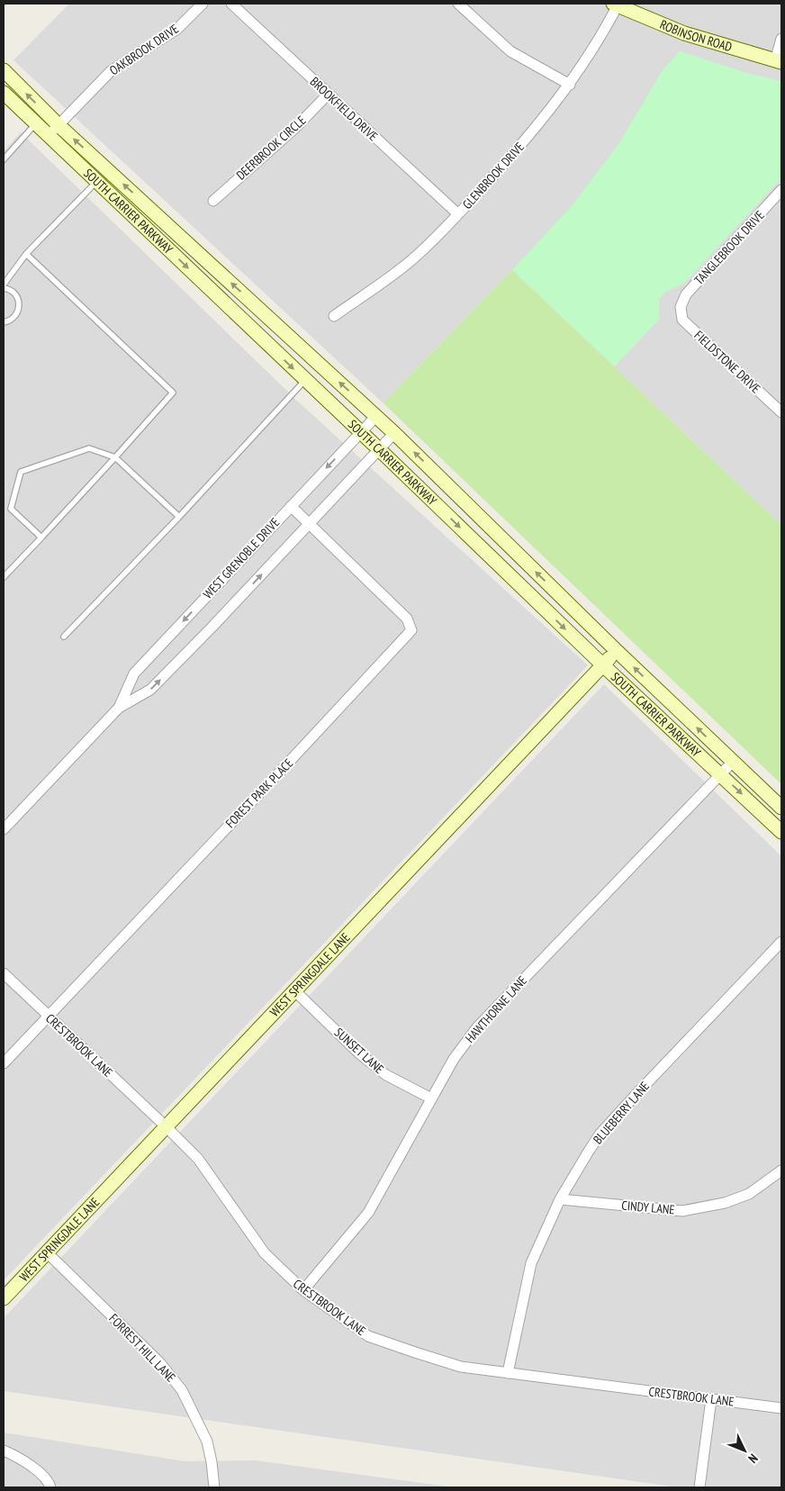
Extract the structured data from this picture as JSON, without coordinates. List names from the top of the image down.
{
  "streets": {
    "main road": ["ROBINSON ROAD", "SOUTH CARRIER PARKWAY", "WEST SPRINGDALE LANE"],
    "street": [
      "OAKBROOK DRIVE",
      "BROOKFIELD DRIVE",
      "DEERBROOK CIRCLE",
      "GLENBROOK DRIVE",
      "TANGLEBROOK DRIVE",
      "FIELDSTONE DRIVE",
      "WEST GRENOBLE DRIVE",
      "FOREST PARK PLACE",
      "HAWTHORNE LANE",
      "CRESTBROOK LANE",
      "SUNSET LANE",
      "BLUEBERRY LANE",
      "CINDY LANE",
      "FORREST HILL LANE"
    ]
  },
  "crossings": [
    ["ROBINSON ROAD", "GLENBROOK DRIVE"],
    ["OAKBROOK DRIVE", "SOUTH CARRIER PARKWAY"],
    ["BROOKFIELD DRIVE", "DEERBROOK CIRCLE"],
    ["BROOKFIELD DRIVE", "GLENBROOK DRIVE"],
    ["SOUTH CARRIER PARKWAY", "WEST GRENOBLE DRIVE"],
    ["SOUTH CARRIER PARKWAY", "WEST SPRINGDALE LANE"],
    ["SOUTH CARRIER PARKWAY", "HAWTHORNE LANE"],
    ["TANGLEBROOK DRIVE", "FIELDSTONE DRIVE"],
    ["WEST GRENOBLE DRIVE", "FOREST PARK PLACE"],
    ["FOREST PARK PLACE", "CRESTBROOK LANE"],
    ["WEST SPRINGDALE LANE", "CRESTBROOK LANE"],
    ["WEST SPRINGDALE LANE", "SUNSET LANE"],
    ["WEST SPRINGDALE LANE", "FORREST HILL LANE"],
    ["HAWTHORNE LANE", "CRESTBROOK LANE"],
    ["HAWTHORNE LANE", "SUNSET LANE"],
    ["CRESTBROOK LANE", "BLUEBERRY LANE"],
    ["BLUEBERRY LANE", "CINDY LANE"]
  ],
  "north": "bottom right"
}
